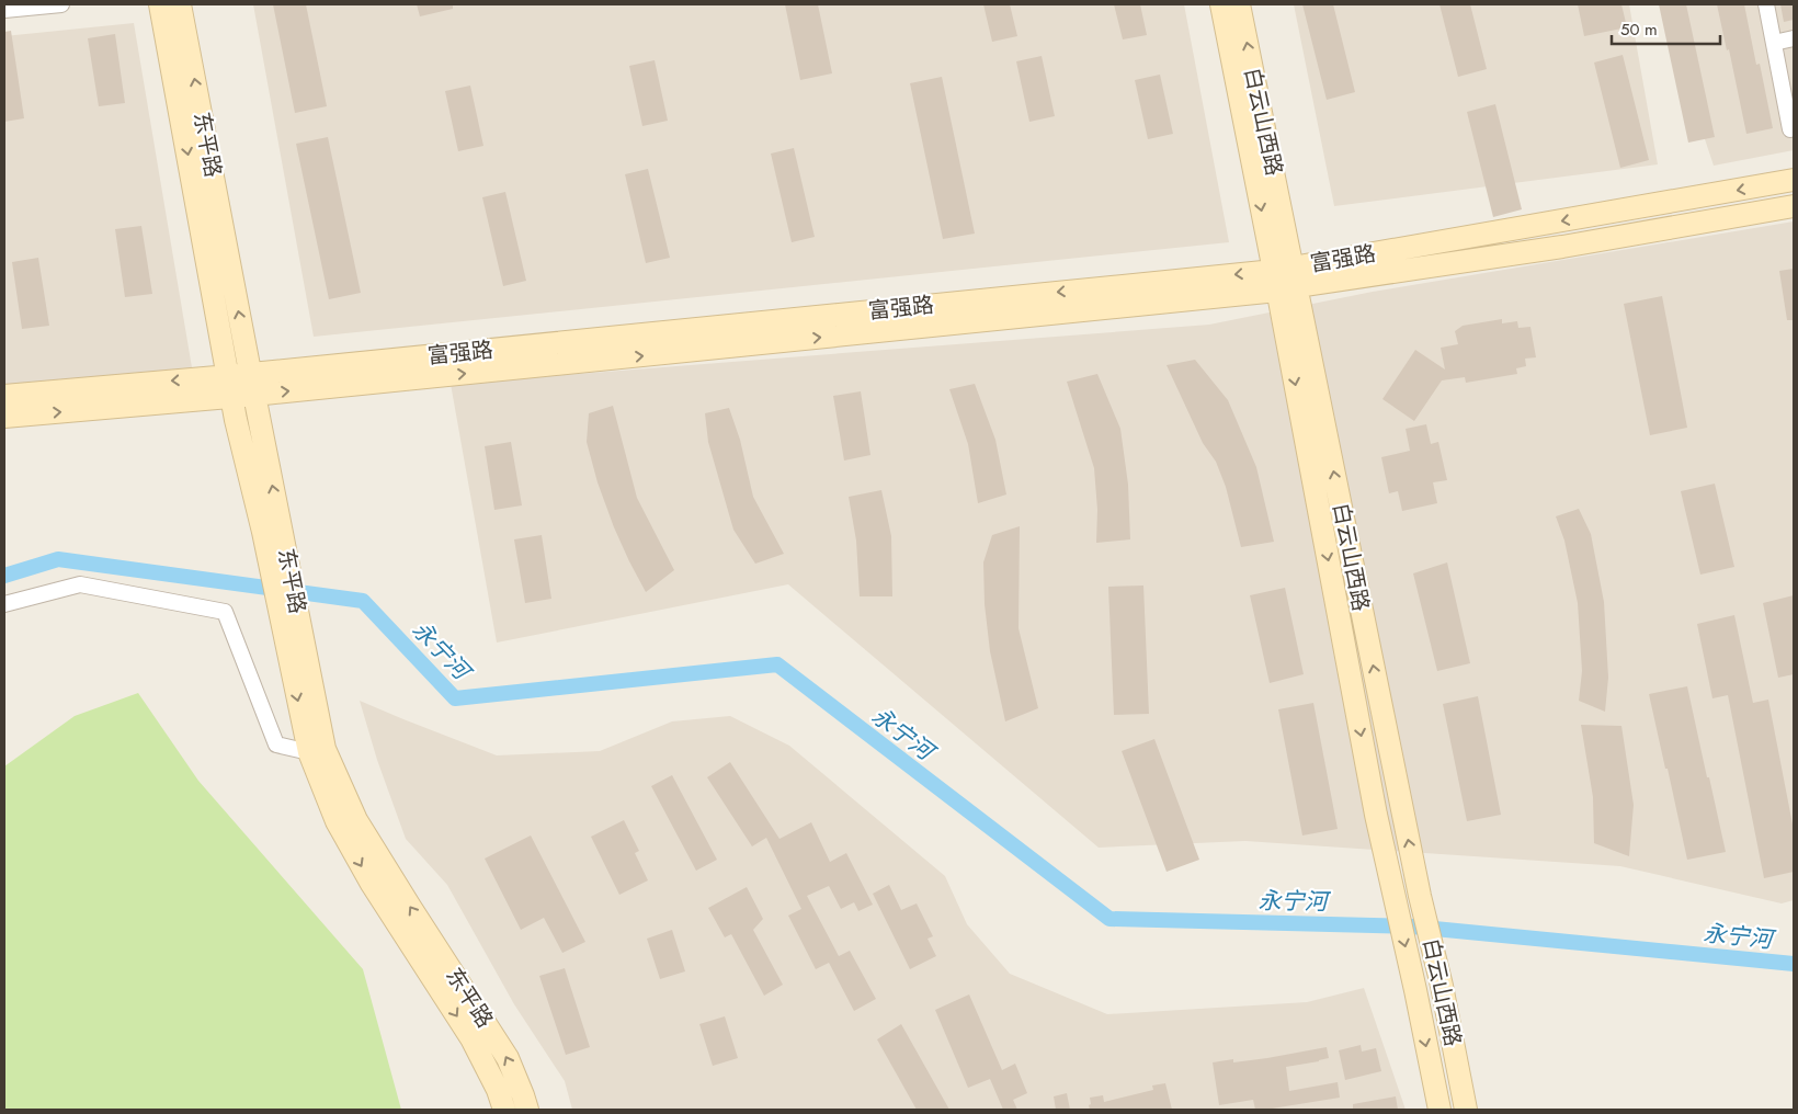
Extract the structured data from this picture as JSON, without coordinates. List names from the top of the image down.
{
  "streets": {
    "main road": ["白云山西路", "东平路", "富强路"]
  },
  "crossings": [
    ["白云山西路", "富强路"],
    ["东平路", "富强路"]
  ],
  "water": ["永宁河"],
  "scale_bar": "50 m"
}
